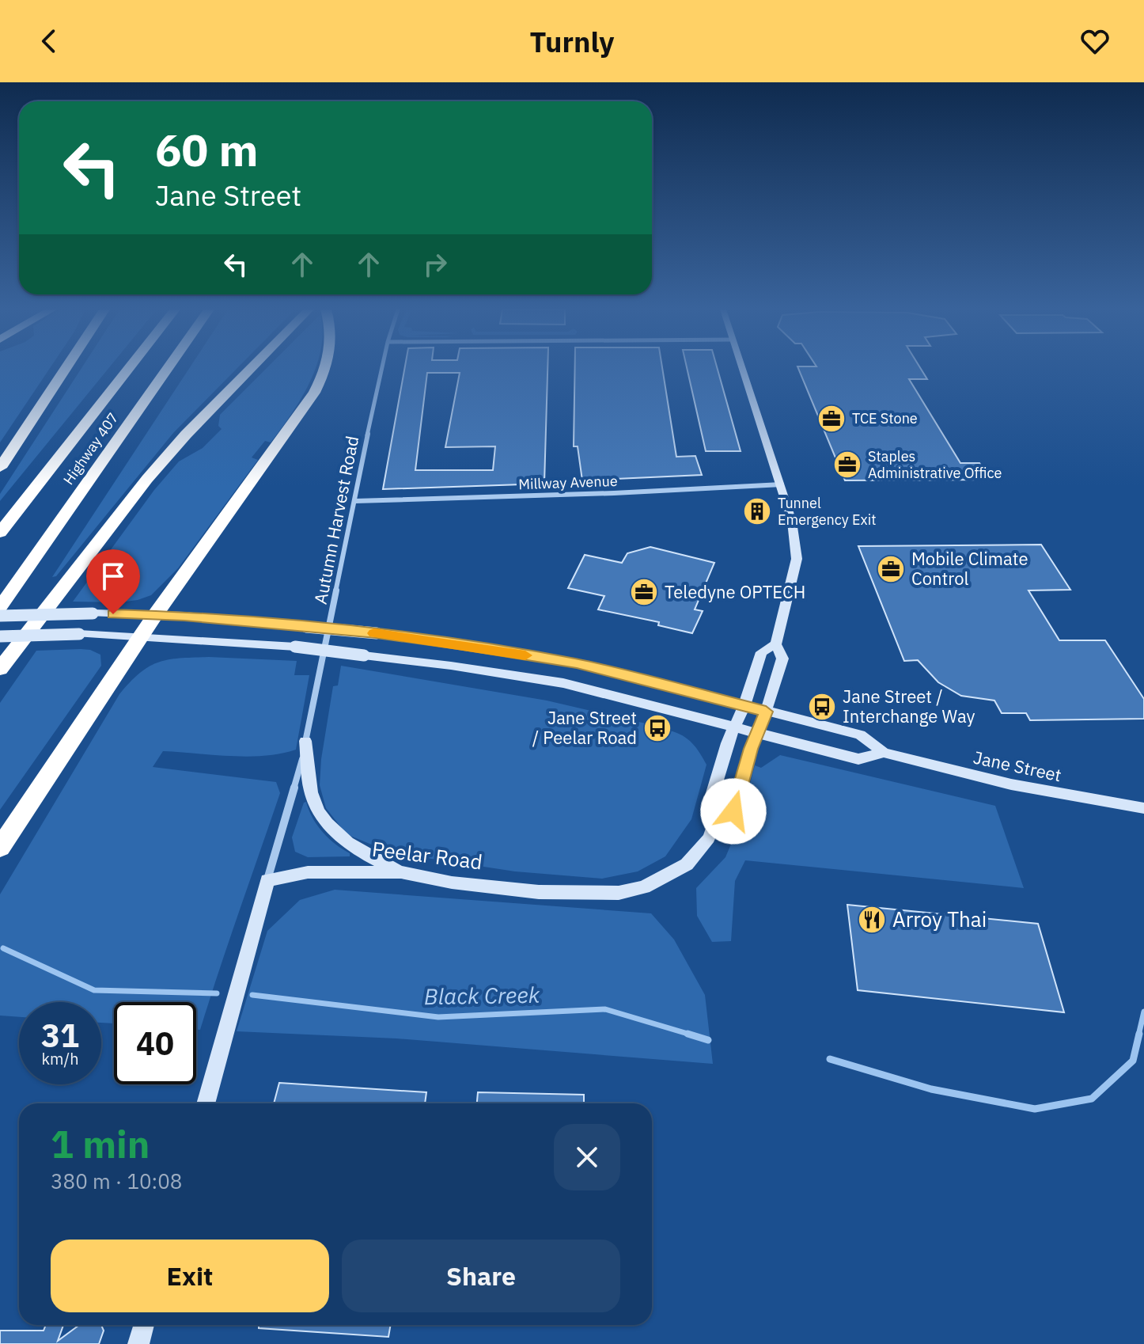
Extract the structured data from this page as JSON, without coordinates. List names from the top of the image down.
{
  "streets": {
    "highway": ["Highway 407"],
    "street": [
      "Millway Avenue",
      "Autumn Harvest Road",
      "Jane Street",
      "Peelar Road"
    ]
  },
  "crossings": [
    ["Millway Avenue", "Autumn Harvest Road"],
    ["Autumn Harvest Road", "Peelar Road"],
    ["Jane Street", "Peelar Road"]
  ],
  "water": ["Black Creek"],
  "places": {
    "office": [
      "TCE Stone",
      "Staples Administrative Office",
      "Mobile Climate Control",
      "Teledyne OPTECH"
    ],
    "building": ["Tunnel Emergency Exit"],
    "bus stop": ["Jane Street / Interchange Way", "Jane Street / Peelar Road"],
    "restaurant": ["Arroy Thai"]
  },
  "page": {
    "header": "Turnly",
    "turn": ["60 m", "Jane Street"],
    "speed": "31 km/h",
    "limit": "40",
    "heading": ["1 min", "380 m · 10:08"],
    "buttons": ["Exit", "Share"]
  }
}
